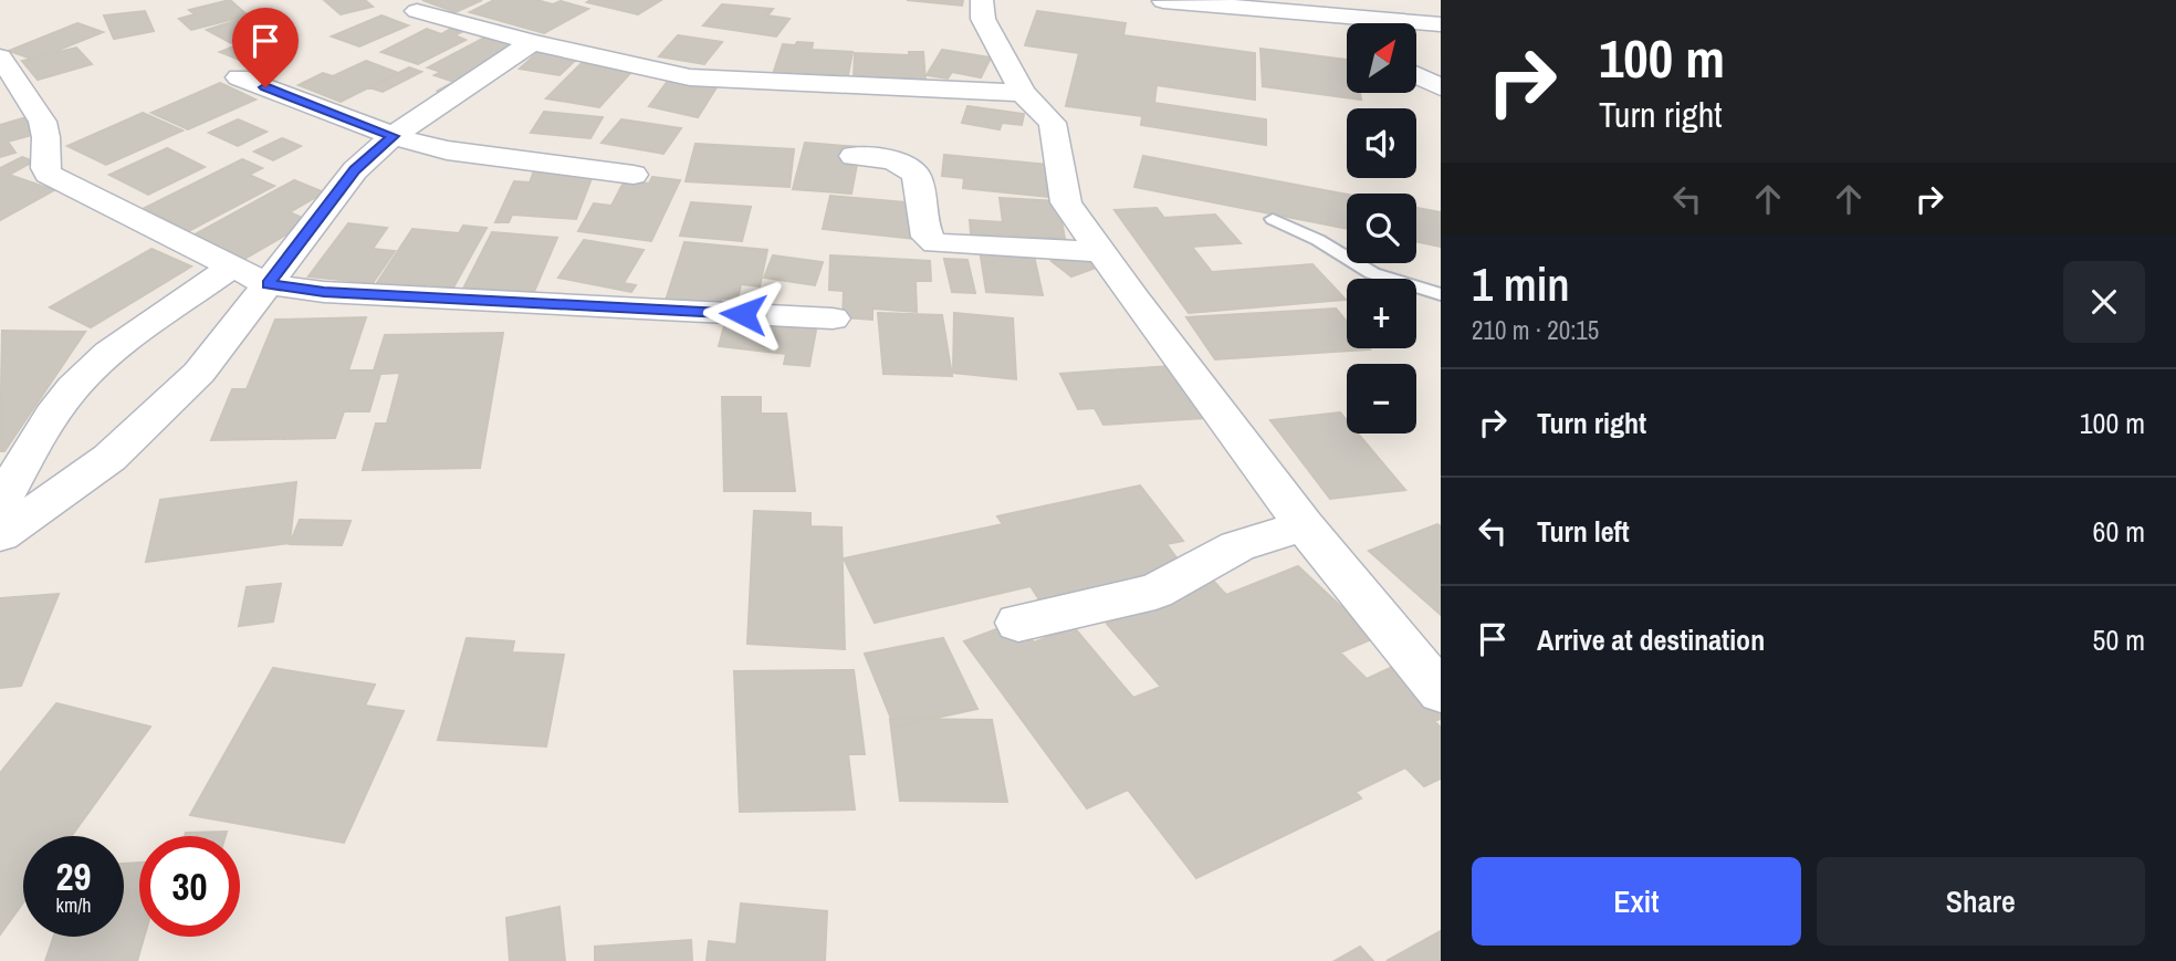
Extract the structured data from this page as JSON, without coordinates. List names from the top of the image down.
{
  "north": "top right",
  "page": {
    "turn": ["100 m", "Turn right"],
    "map_buttons": ["+", "−"],
    "heading": ["1 min", "210 m · 20:15"],
    "list": [
      {
        "name": "Turn right",
        "value": "100 m"
      },
      {
        "name": "Turn left",
        "value": "60 m"
      },
      {
        "name": "Arrive at destination",
        "value": "50 m"
      }
    ],
    "speed": "29 km/h",
    "limit": "30",
    "buttons": ["Exit", "Share"]
  }
}
